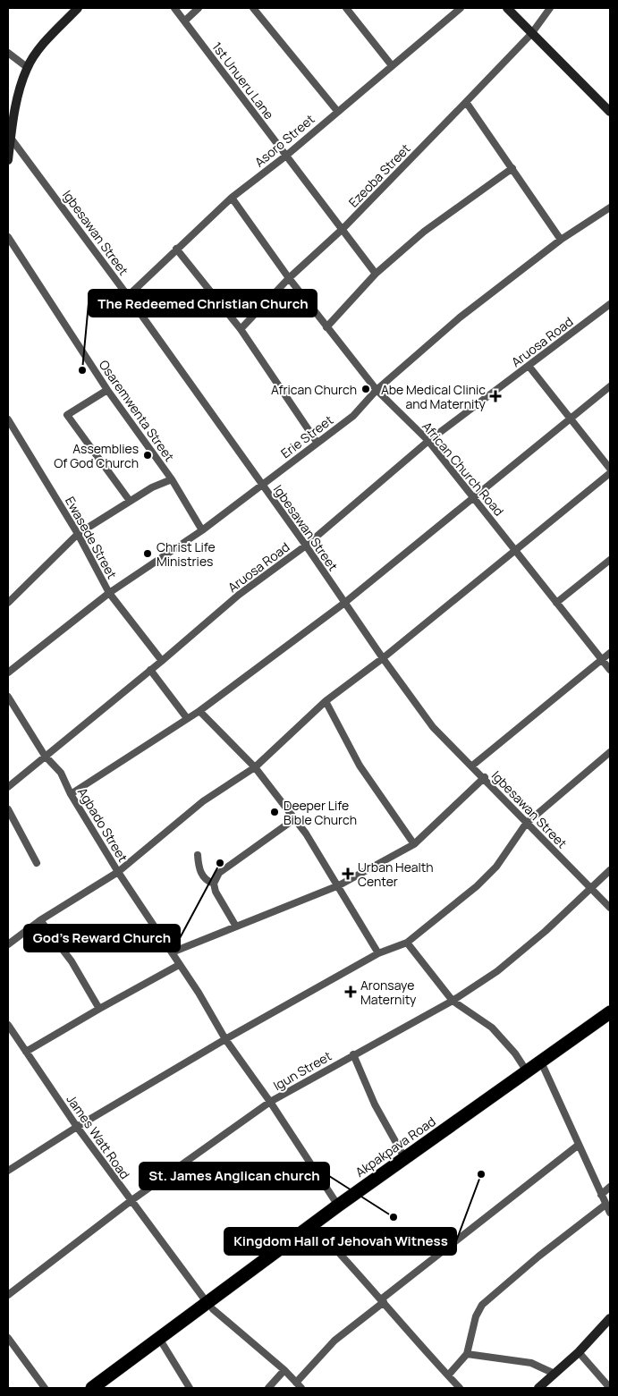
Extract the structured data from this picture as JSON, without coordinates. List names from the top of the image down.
{
  "streets": {
    "highway": ["Akpakpava Road"],
    "street": [
      "1st Unueru Lane",
      "Asoro Street",
      "Ezeoba Street",
      "Igbesawan Street",
      "Aruosa Road",
      "Osaremwenta Street",
      "Erie Street",
      "African Church Road",
      "Ewasede Street",
      "Agbado Street",
      "Igun Street",
      "James Watt Road"
    ]
  },
  "crossings": [
    ["1st Unueru Lane", "Asoro Street"],
    ["1st Unueru Lane", "Ezeoba Street"],
    ["Asoro Street", "Igbesawan Street"],
    ["Asoro Street", "African Church Road"],
    ["Ezeoba Street", "African Church Road"],
    ["Igbesawan Street", "Aruosa Road"],
    ["Igbesawan Street", "Erie Street"],
    ["Igbesawan Street", "Igun Street"],
    ["Aruosa Road", "African Church Road"],
    ["Aruosa Road", "Ewasede Street"],
    ["Aruosa Road", "Agbado Street"],
    ["Osaremwenta Street", "Erie Street"],
    ["Erie Street", "African Church Road"],
    ["Erie Street", "Ewasede Street"],
    ["Agbado Street", "Igun Street"],
    ["Agbado Street", "Akpakpava Road"],
    ["Igun Street", "James Watt Road"],
    ["James Watt Road", "Akpakpava Road"]
  ],
  "places": {
    "other": [
      "The Redeemed Christian Church",
      "African Church",
      "Assemblies Of God Church",
      "Christ Life Ministries",
      "Deeper Life Bible Church",
      "God's Reward Church",
      "Kingdom Hall of Jehovah Witness",
      "St. James Anglican church"
    ],
    "health": ["Abe Medical Clinic and Maternity", "Urban Health Center", "Aronsaye Maternity"]
  }
}
